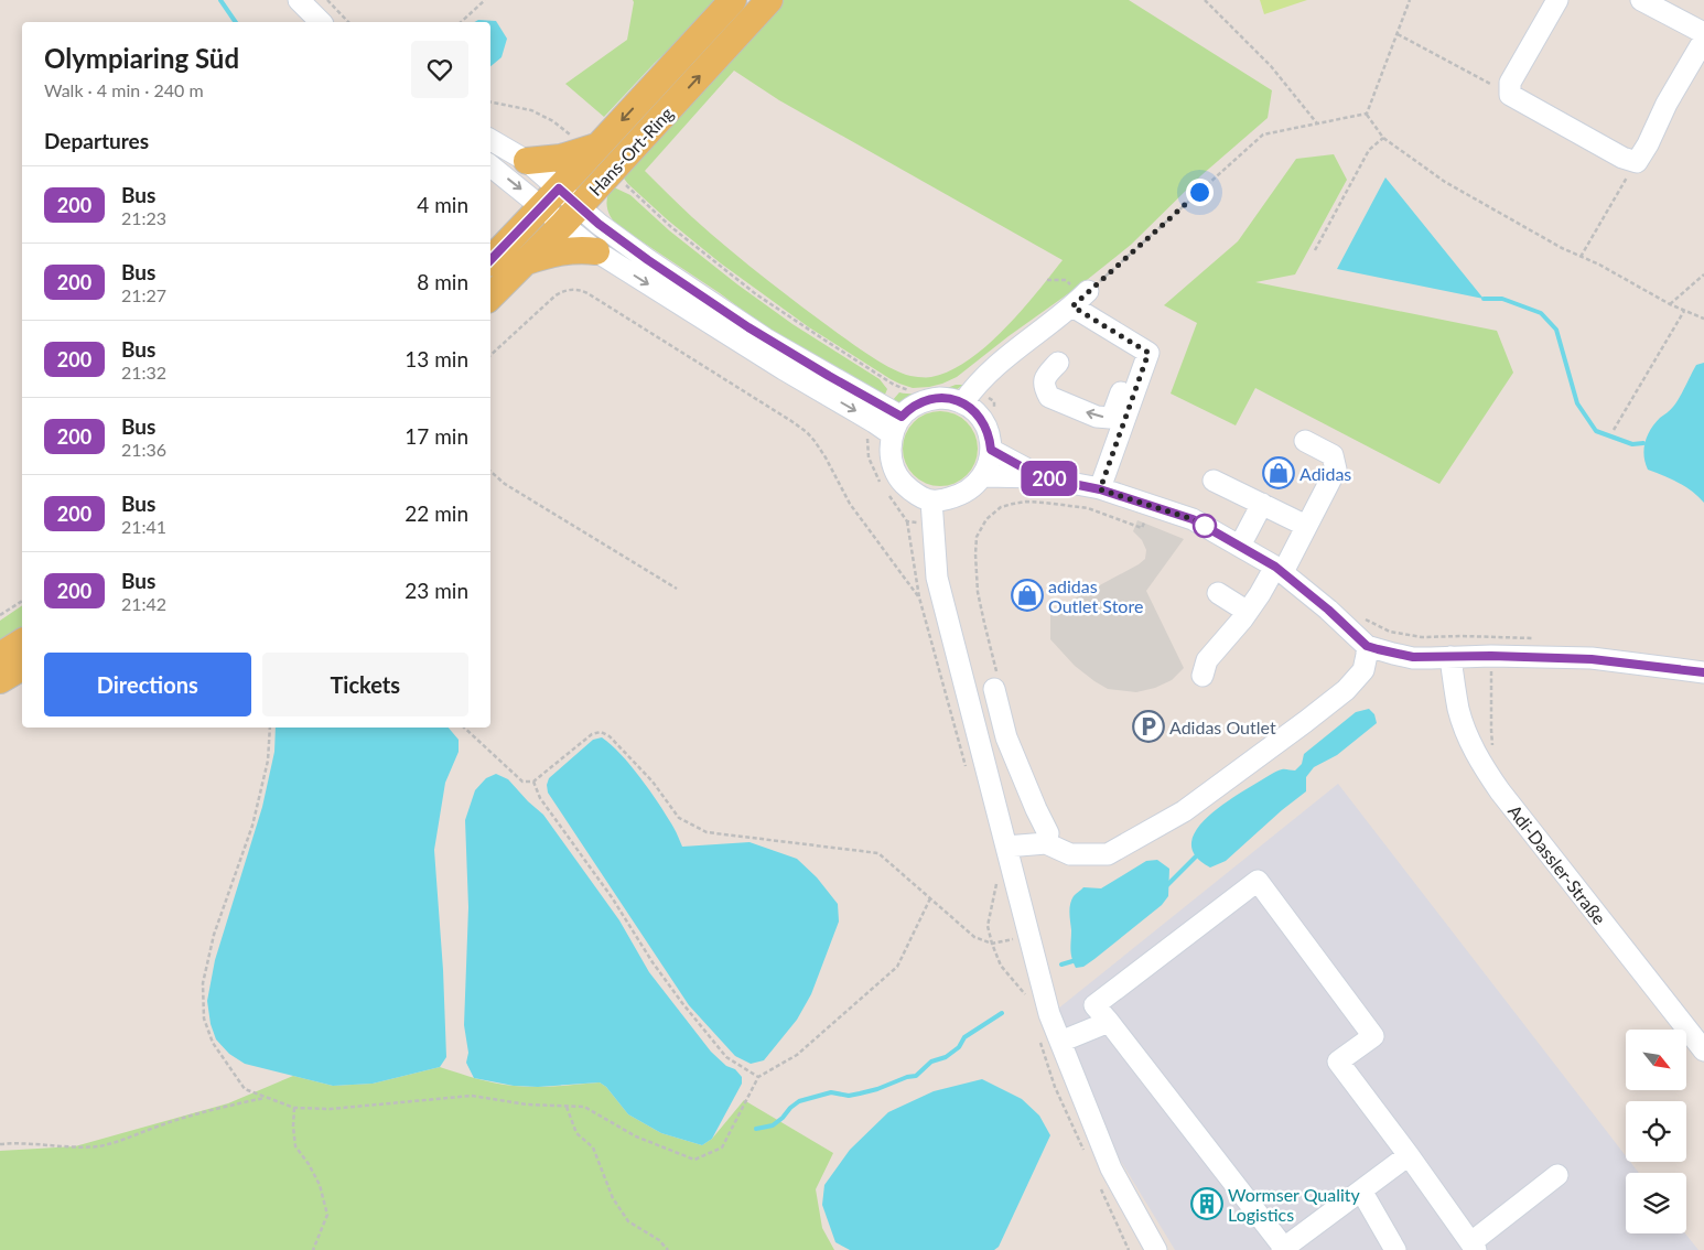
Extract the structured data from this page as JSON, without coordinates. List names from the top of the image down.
{
  "streets": {
    "main road": ["Hans-Ort-Ring"],
    "street": ["Adi-Dassler-Straße"]
  },
  "places": {
    "shop": ["Adidas", "adidas Outlet Store"],
    "parking": ["Adidas Outlet"],
    "building": ["Wormser Quality Logistics"]
  },
  "lines": ["bus line 200"],
  "north": "bottom right",
  "page": {
    "on_map": "200",
    "heading": [
      ["Olympiaring Süd", "Walk · 4 min · 240 m"],
      "Departures"
    ],
    "list": [
      {
        "mark": "200",
        "name": "Bus",
        "note": "21:23",
        "value": "4 min"
      },
      {
        "mark": "200",
        "name": "Bus",
        "note": "21:27",
        "value": "8 min"
      },
      {
        "mark": "200",
        "name": "Bus",
        "note": "21:32",
        "value": "13 min"
      },
      {
        "mark": "200",
        "name": "Bus",
        "note": "21:36",
        "value": "17 min"
      },
      {
        "mark": "200",
        "name": "Bus",
        "note": "21:41",
        "value": "22 min"
      },
      {
        "mark": "200",
        "name": "Bus",
        "note": "21:42",
        "value": "23 min"
      }
    ],
    "buttons": ["Directions", "Tickets"]
  }
}
